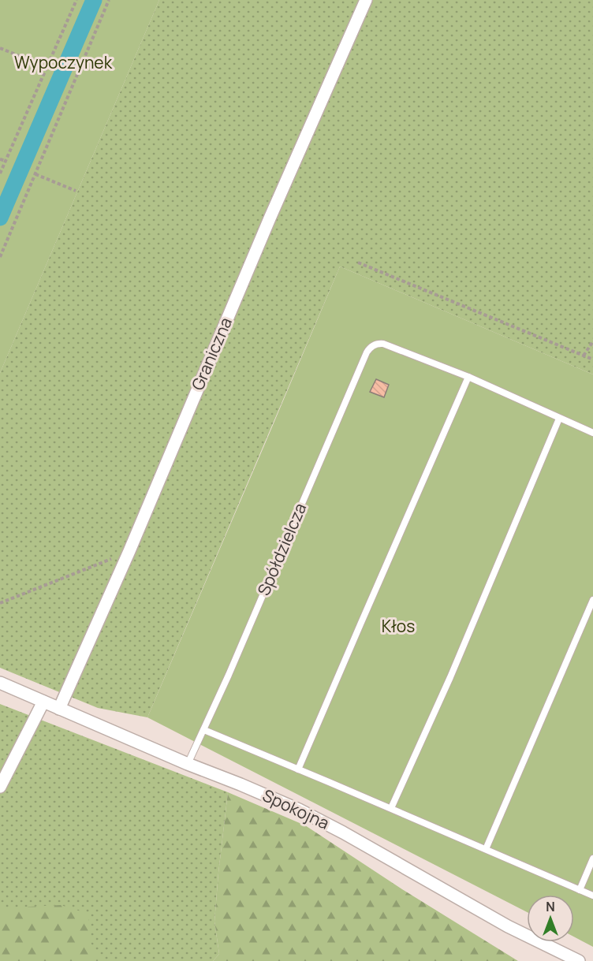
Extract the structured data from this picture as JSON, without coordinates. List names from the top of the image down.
{
  "streets": {
    "street": ["Graniczna", "Spokojna"],
    "lane": ["Spółdzielcza"]
  },
  "crossings": [
    ["Graniczna", "Spokojna"],
    ["Spółdzielcza", "Spokojna"]
  ],
  "parks": ["Wypoczynek", "Kłos"],
  "north": "top"
}
